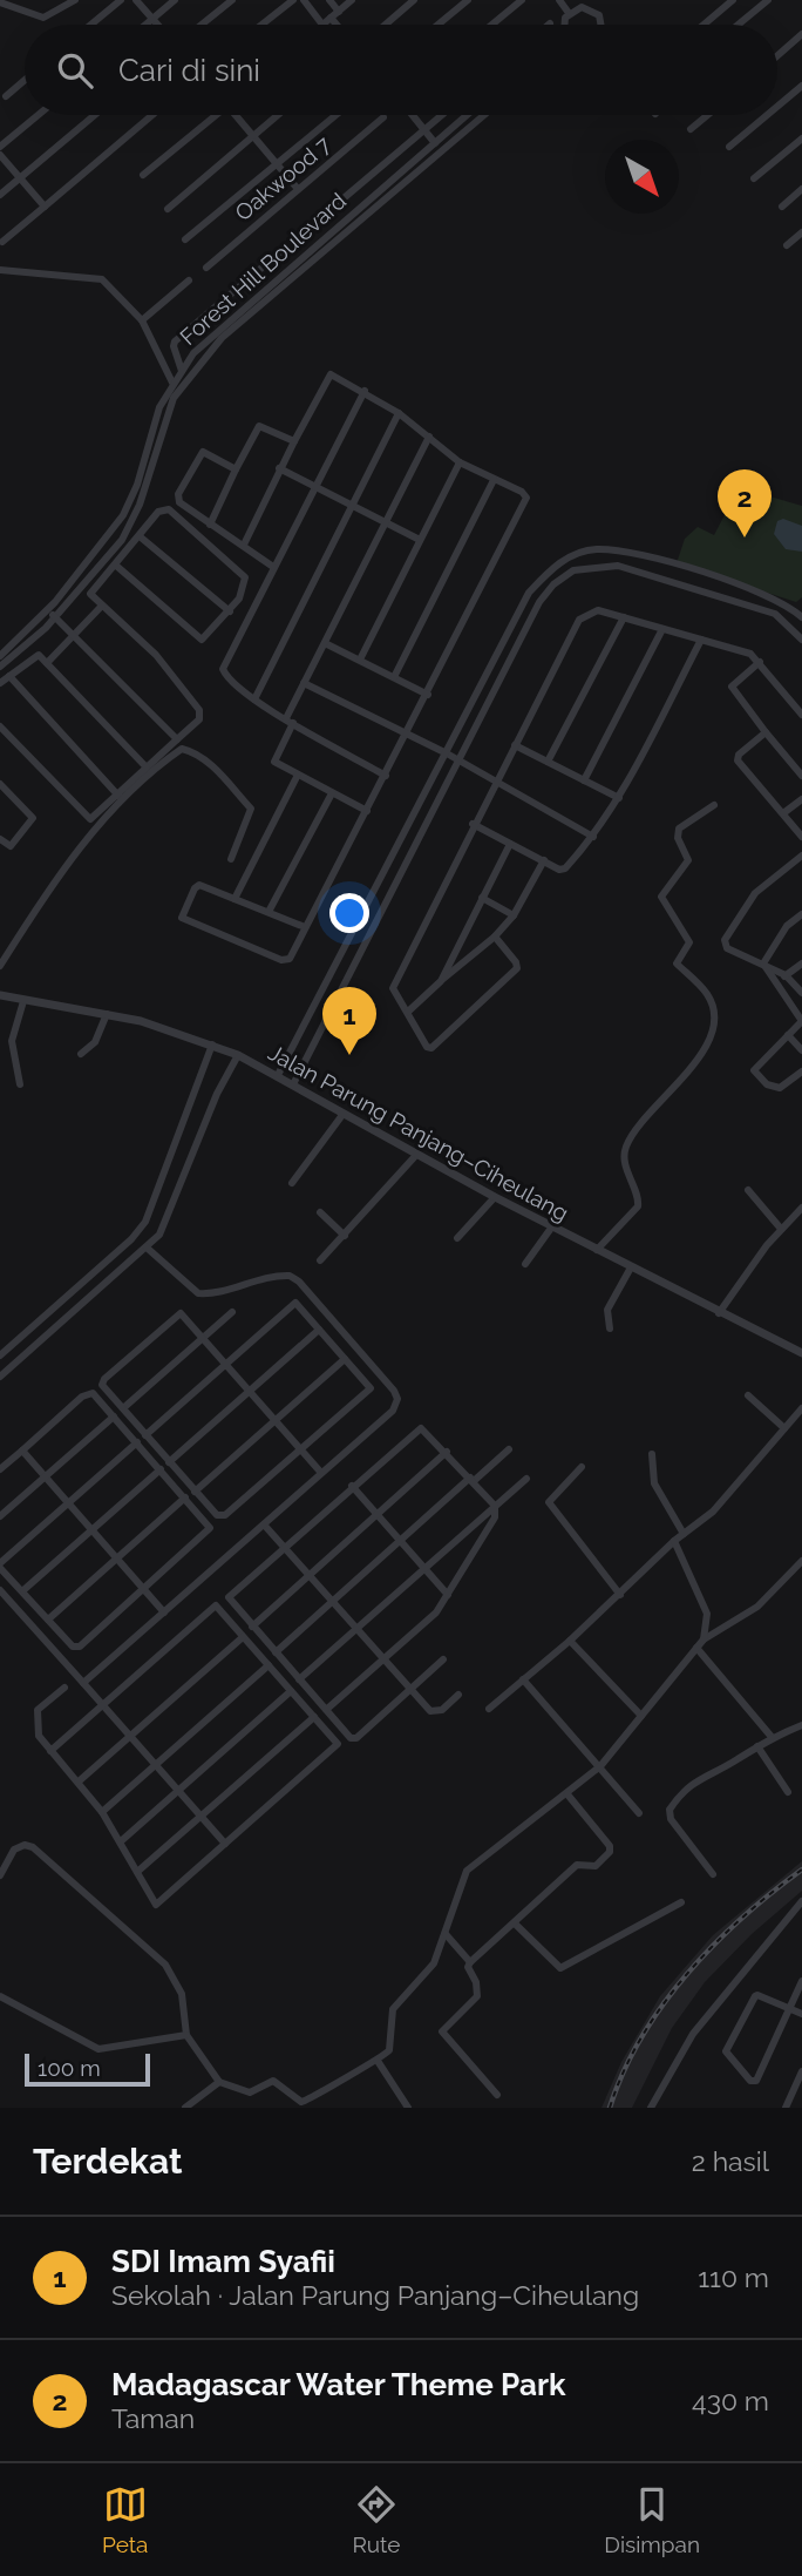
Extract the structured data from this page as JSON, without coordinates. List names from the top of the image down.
{
  "streets": {
    "street": ["Oakwood 7", "Forest Hill Boulevard", "Jalan Parung Panjang–Ciheulang"]
  },
  "scale_bar": "100 m",
  "north": "bottom right",
  "page": {
    "search": "Cari di sini",
    "pins": ["2", "1"],
    "scale": "100 m",
    "heading": ["Terdekat", "2 hasil"],
    "list": [
      {
        "mark": "1",
        "name": "SDI Imam Syafii",
        "note": "Sekolah · Jalan Parung Panjang–Ciheulang",
        "value": "110 m"
      },
      {
        "mark": "2",
        "name": "Madagascar Water Theme Park",
        "note": "Taman",
        "value": "430 m"
      }
    ],
    "nav": ["Peta", "Rute", "Disimpan"]
  }
}
